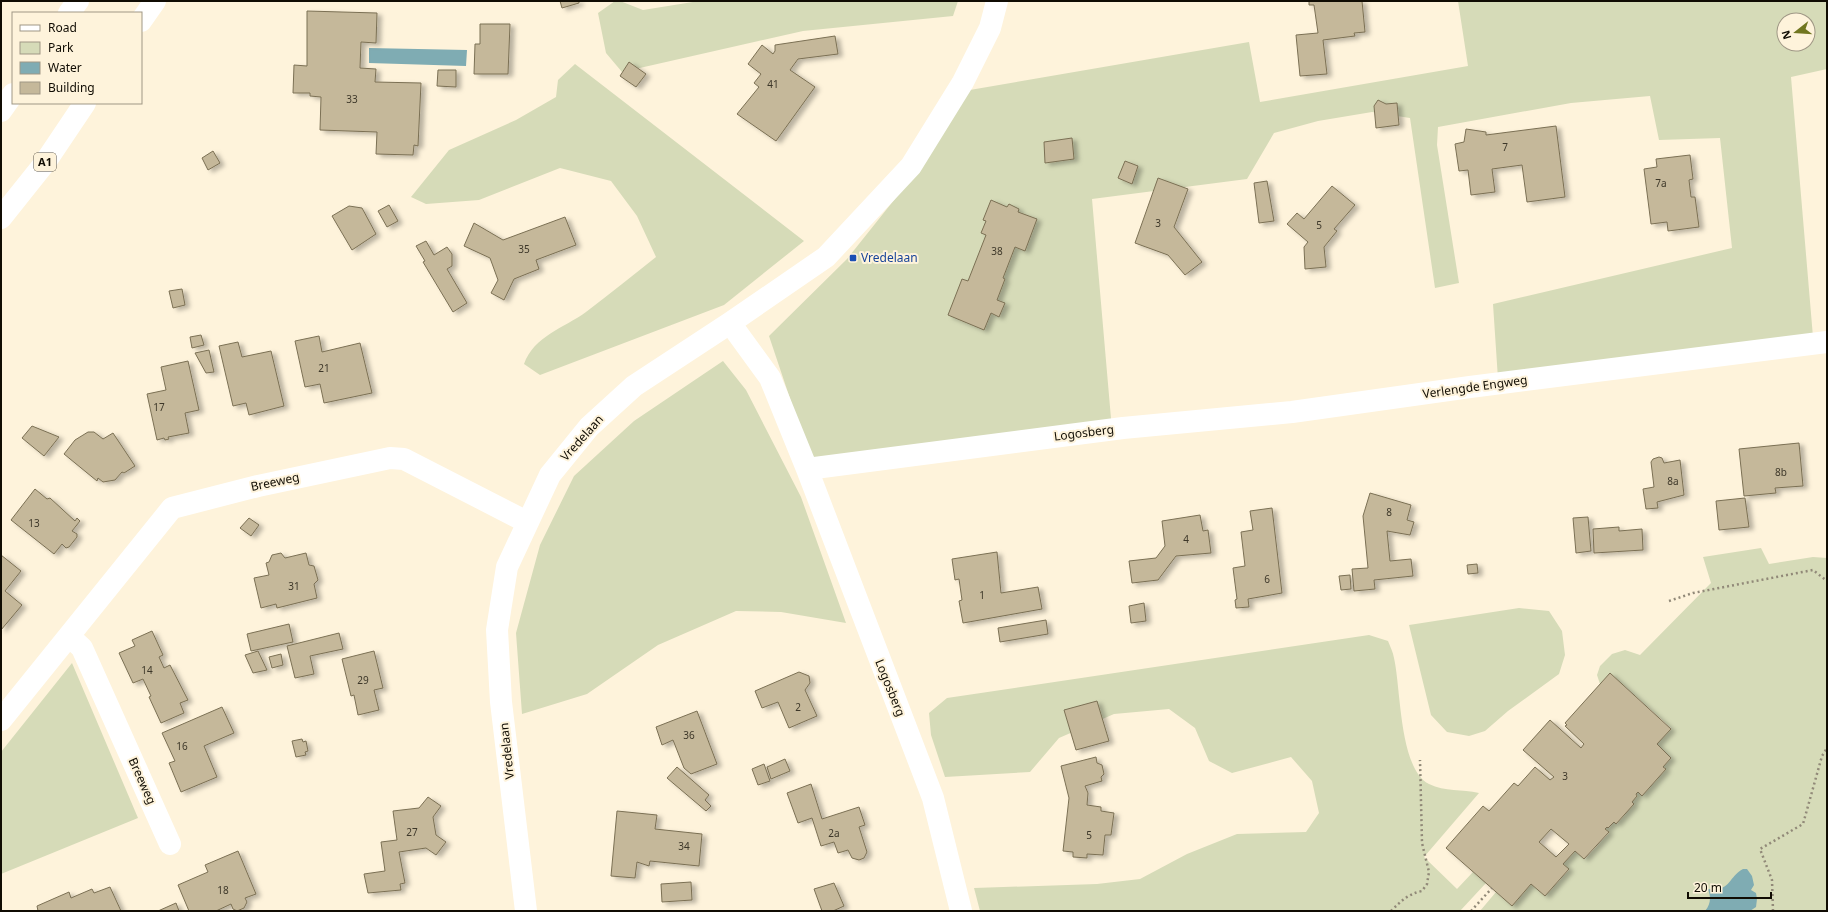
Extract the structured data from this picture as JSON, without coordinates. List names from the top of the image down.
{
  "streets": {
    "main road": [
      "A1",
      "Verlengde Engweg",
      "Logosberg",
      "Vredelaan",
      "Breeweg"
    ]
  },
  "crossings": [
    ["Verlengde Engweg", "Logosberg"],
    ["Logosberg", "Vredelaan"],
    ["Vredelaan", "Breeweg"]
  ],
  "places": {
    "transit": ["Vredelaan"]
  },
  "house_numbers": [
    "41",
    "33",
    "7",
    "7a",
    "3",
    "5",
    "35",
    "38",
    "21",
    "17",
    "8b",
    "8a",
    "8",
    "13",
    "4",
    "6",
    "31",
    "1",
    "14",
    "29",
    "2",
    "36",
    "16",
    "3",
    "27",
    "2a",
    "5",
    "34",
    "18"
  ],
  "legend": [
    "Road",
    "Park",
    "Water",
    "Building"
  ],
  "scale_bar": "20 m",
  "north": "left"
}
